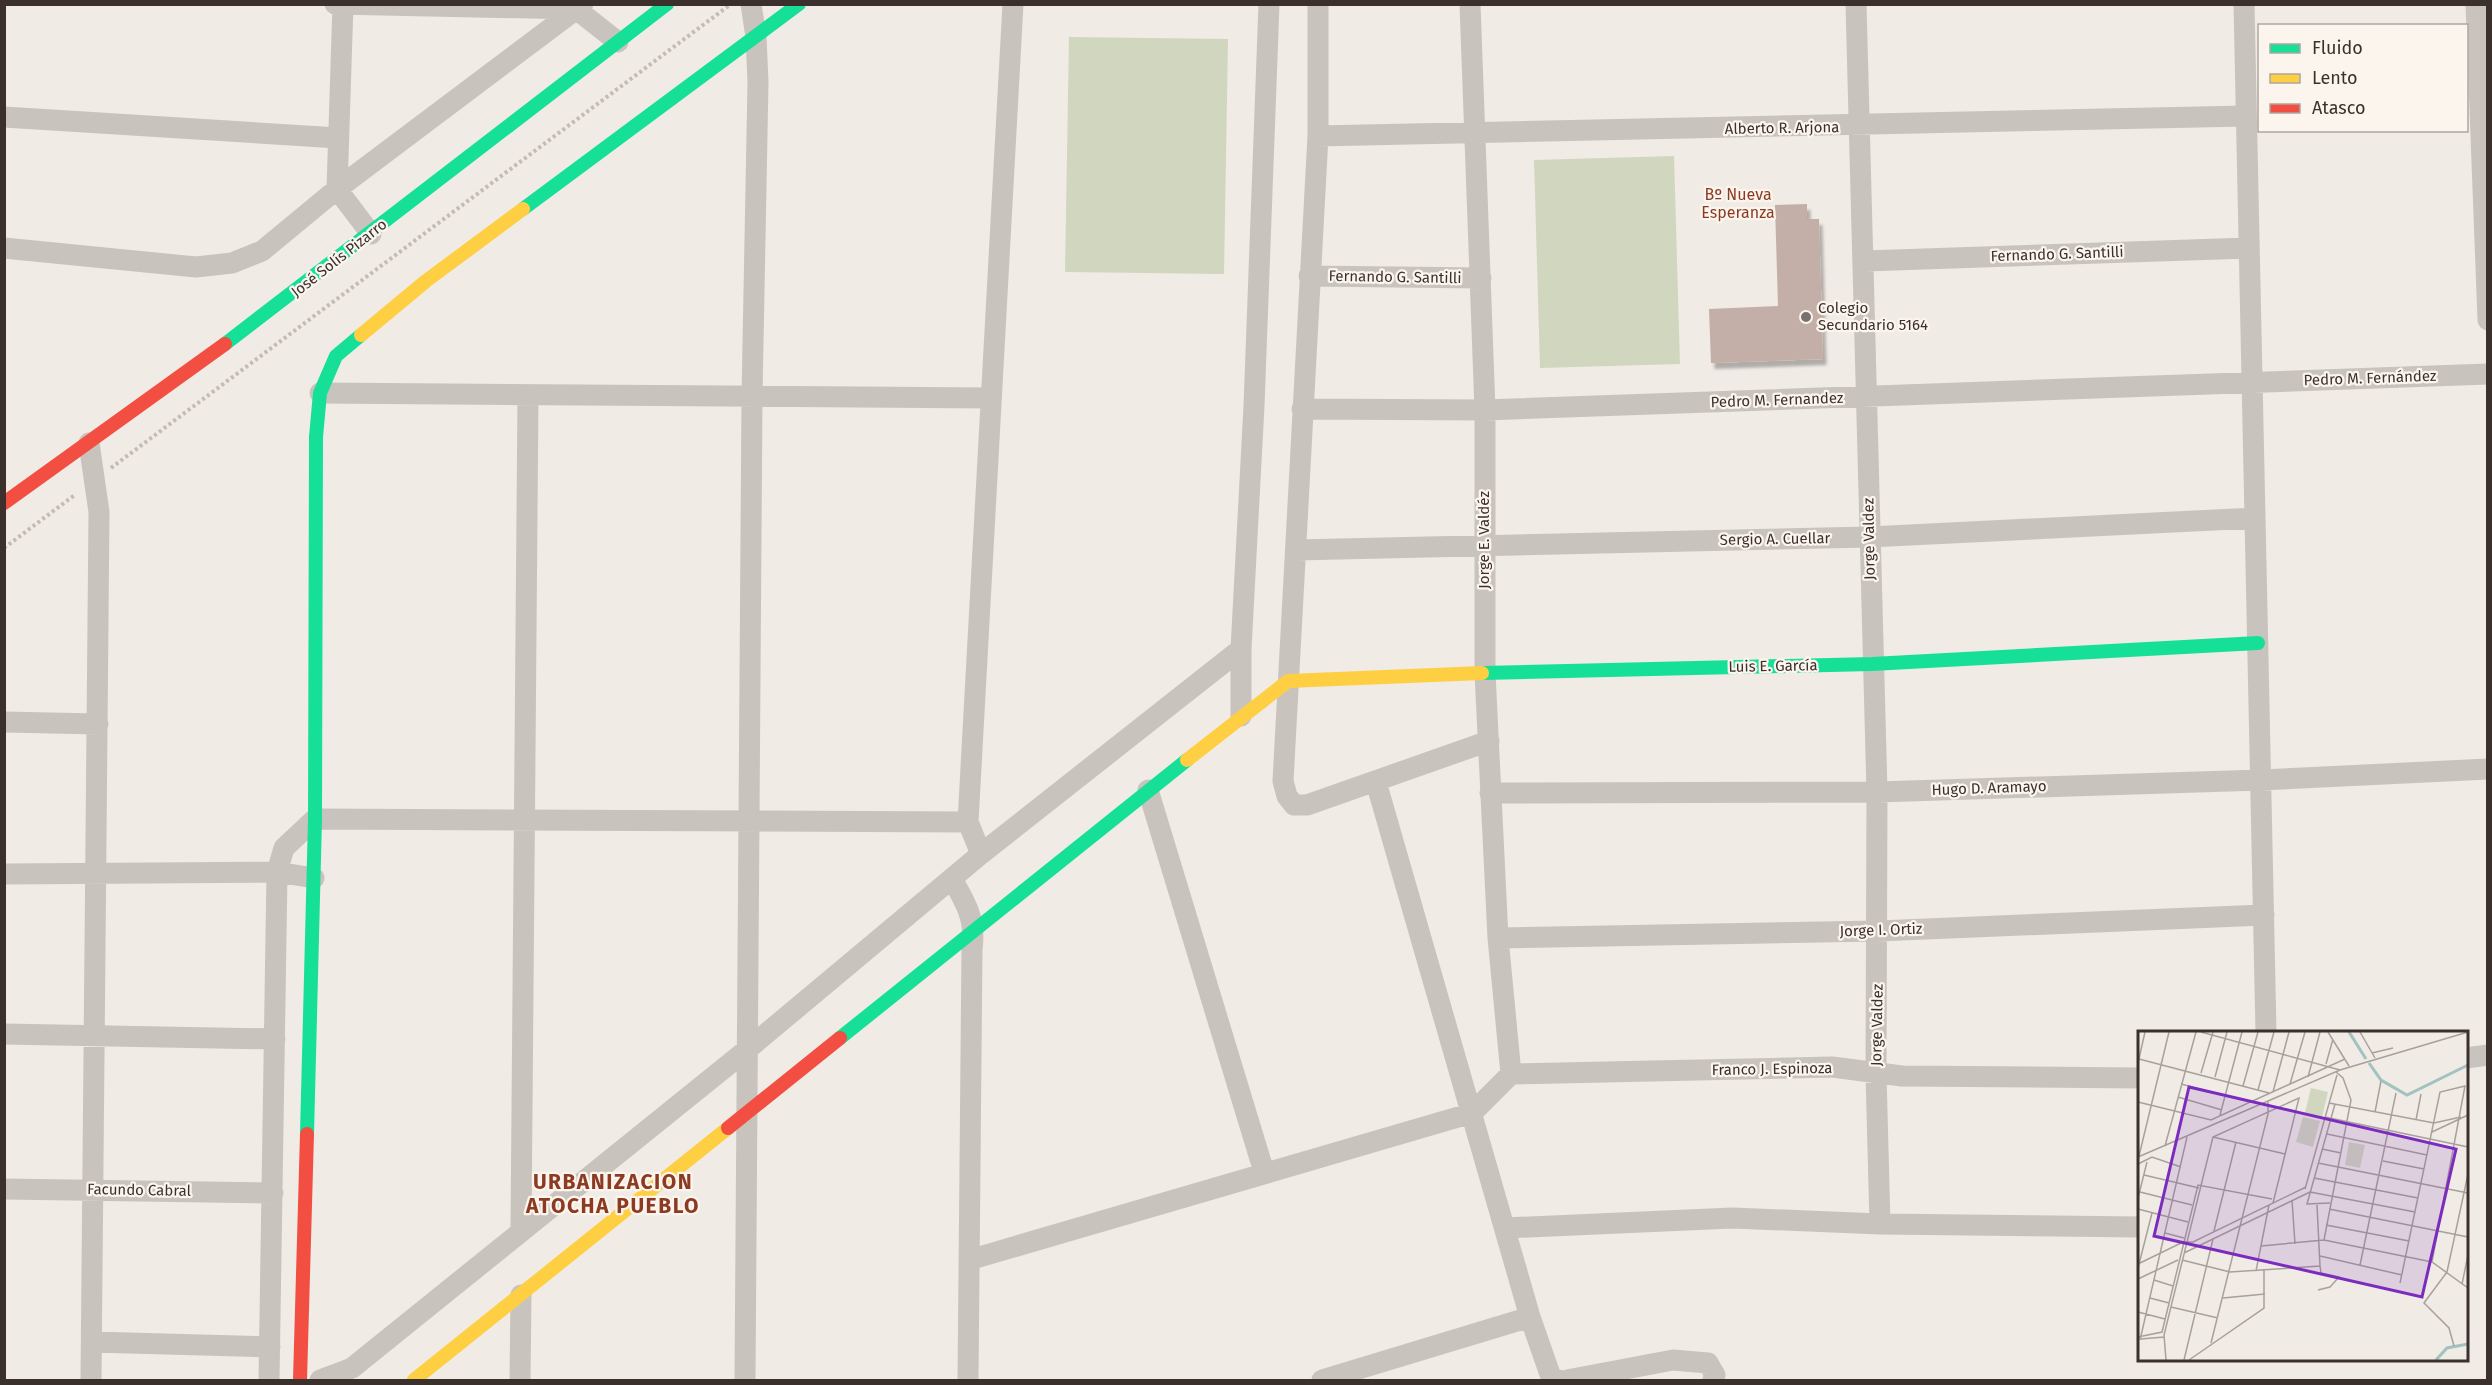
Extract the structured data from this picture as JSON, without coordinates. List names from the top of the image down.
{
  "streets": {
    "street": [
      "Alberto R. Arjona",
      "Fernando G. Santilli",
      "José Solís Pizarro",
      "Pedro M. Fernández",
      "Pedro M. Fernandez",
      "Sergio A. Cuellar",
      "Jorge Valdez",
      "Jorge E. Valdéz",
      "Luis E. García",
      "Hugo D. Aramayo",
      "Jorge I. Ortiz",
      "Franco J. Espinoza",
      "Facundo Cabral"
    ]
  },
  "crossings": [
    ["Alberto R. Arjona", "Jorge Valdez"],
    ["Alberto R. Arjona", "Jorge E. Valdéz"],
    ["Fernando G. Santilli", "Jorge Valdez"],
    ["Fernando G. Santilli", "Jorge E. Valdéz"],
    ["Pedro M. Fernández", "Pedro M. Fernandez"],
    ["Pedro M. Fernandez", "Jorge Valdez"],
    ["Pedro M. Fernandez", "Jorge E. Valdéz"],
    ["Sergio A. Cuellar", "Jorge Valdez"],
    ["Sergio A. Cuellar", "Jorge E. Valdéz"],
    ["Jorge Valdez", "Luis E. García"],
    ["Jorge Valdez", "Hugo D. Aramayo"],
    ["Jorge Valdez", "Jorge I. Ortiz"],
    ["Jorge Valdez", "Franco J. Espinoza"],
    ["Jorge E. Valdéz", "Luis E. García"],
    ["Jorge E. Valdéz", "Hugo D. Aramayo"],
    ["Jorge E. Valdéz", "Jorge I. Ortiz"],
    ["Jorge E. Valdéz", "Franco J. Espinoza"]
  ],
  "districts": ["Bº Nueva Esperanza", "URBANIZACION ATOCHA PUEBLO"],
  "places": ["Colegio Secundario 5164"],
  "legend": ["Fluido", "Lento", "Atasco"]
}
